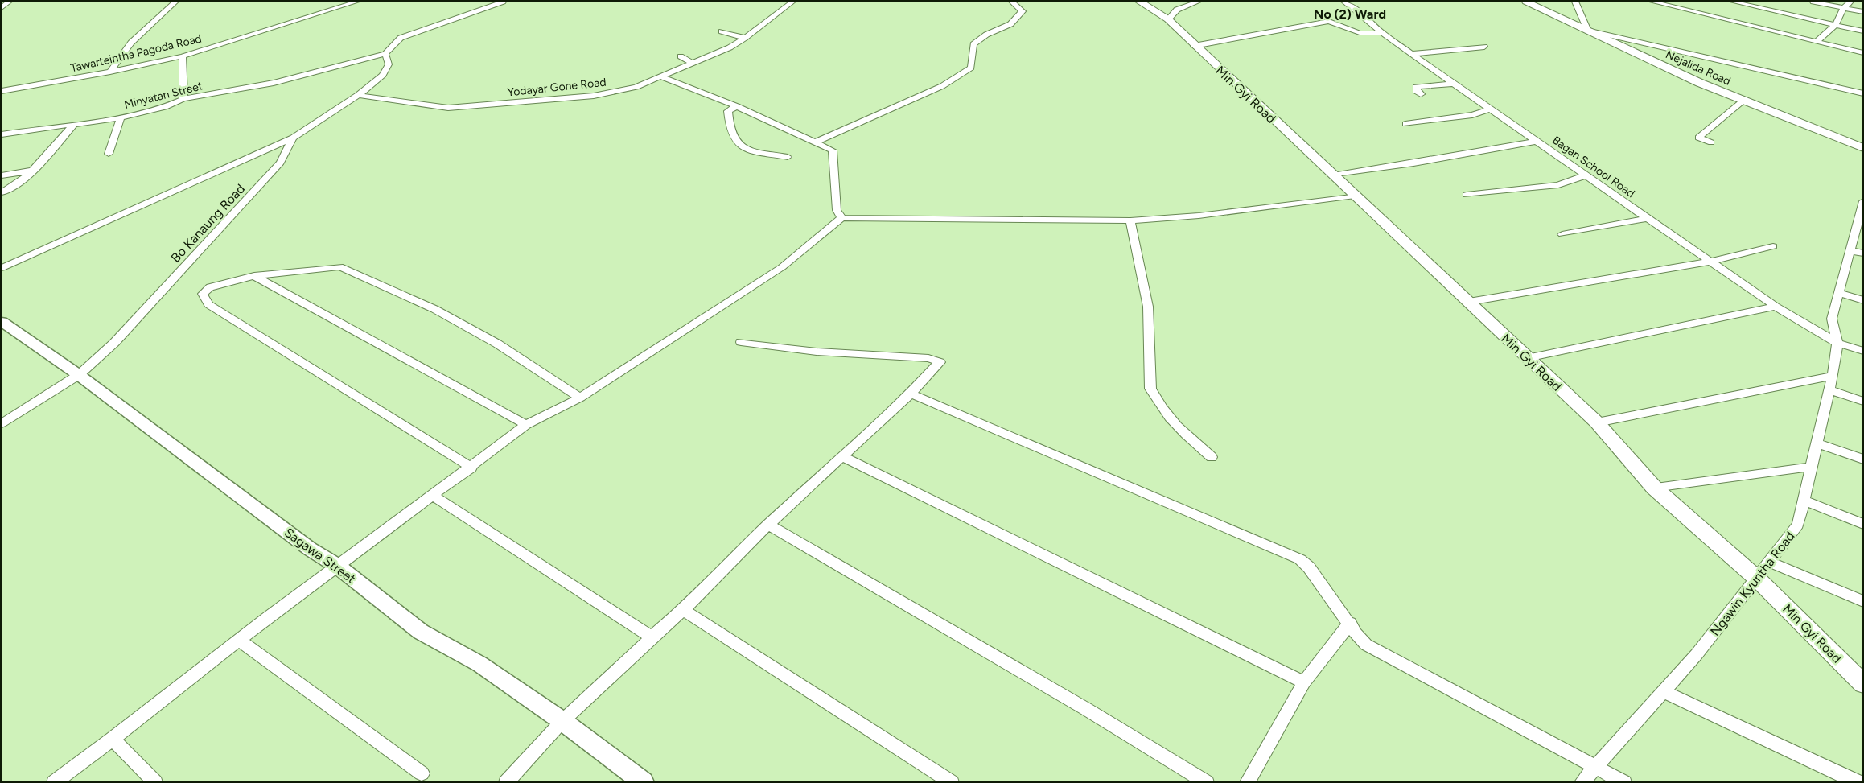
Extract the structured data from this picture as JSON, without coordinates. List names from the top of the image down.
{
  "streets": {
    "main road": ["Nejalida Road", "Min Gyi Road"],
    "street": [
      "Tawarteintha Pagoda Road",
      "Yodayar Gone Road",
      "Minyatan Street",
      "Bagan School Road",
      "Bo Kanaung Road",
      "Sagawa Street",
      "Ngawin Kyuntha Road"
    ]
  },
  "crossings": [
    ["Yodayar Gone Road", "Bo Kanaung Road"],
    ["Min Gyi Road", "Ngawin Kyuntha Road"],
    ["Minyatan Street", "Bo Kanaung Road"],
    ["Bagan School Road", "Ngawin Kyuntha Road"],
    ["Bo Kanaung Road", "Sagawa Street"]
  ],
  "districts": ["No (2) Ward"]
}
